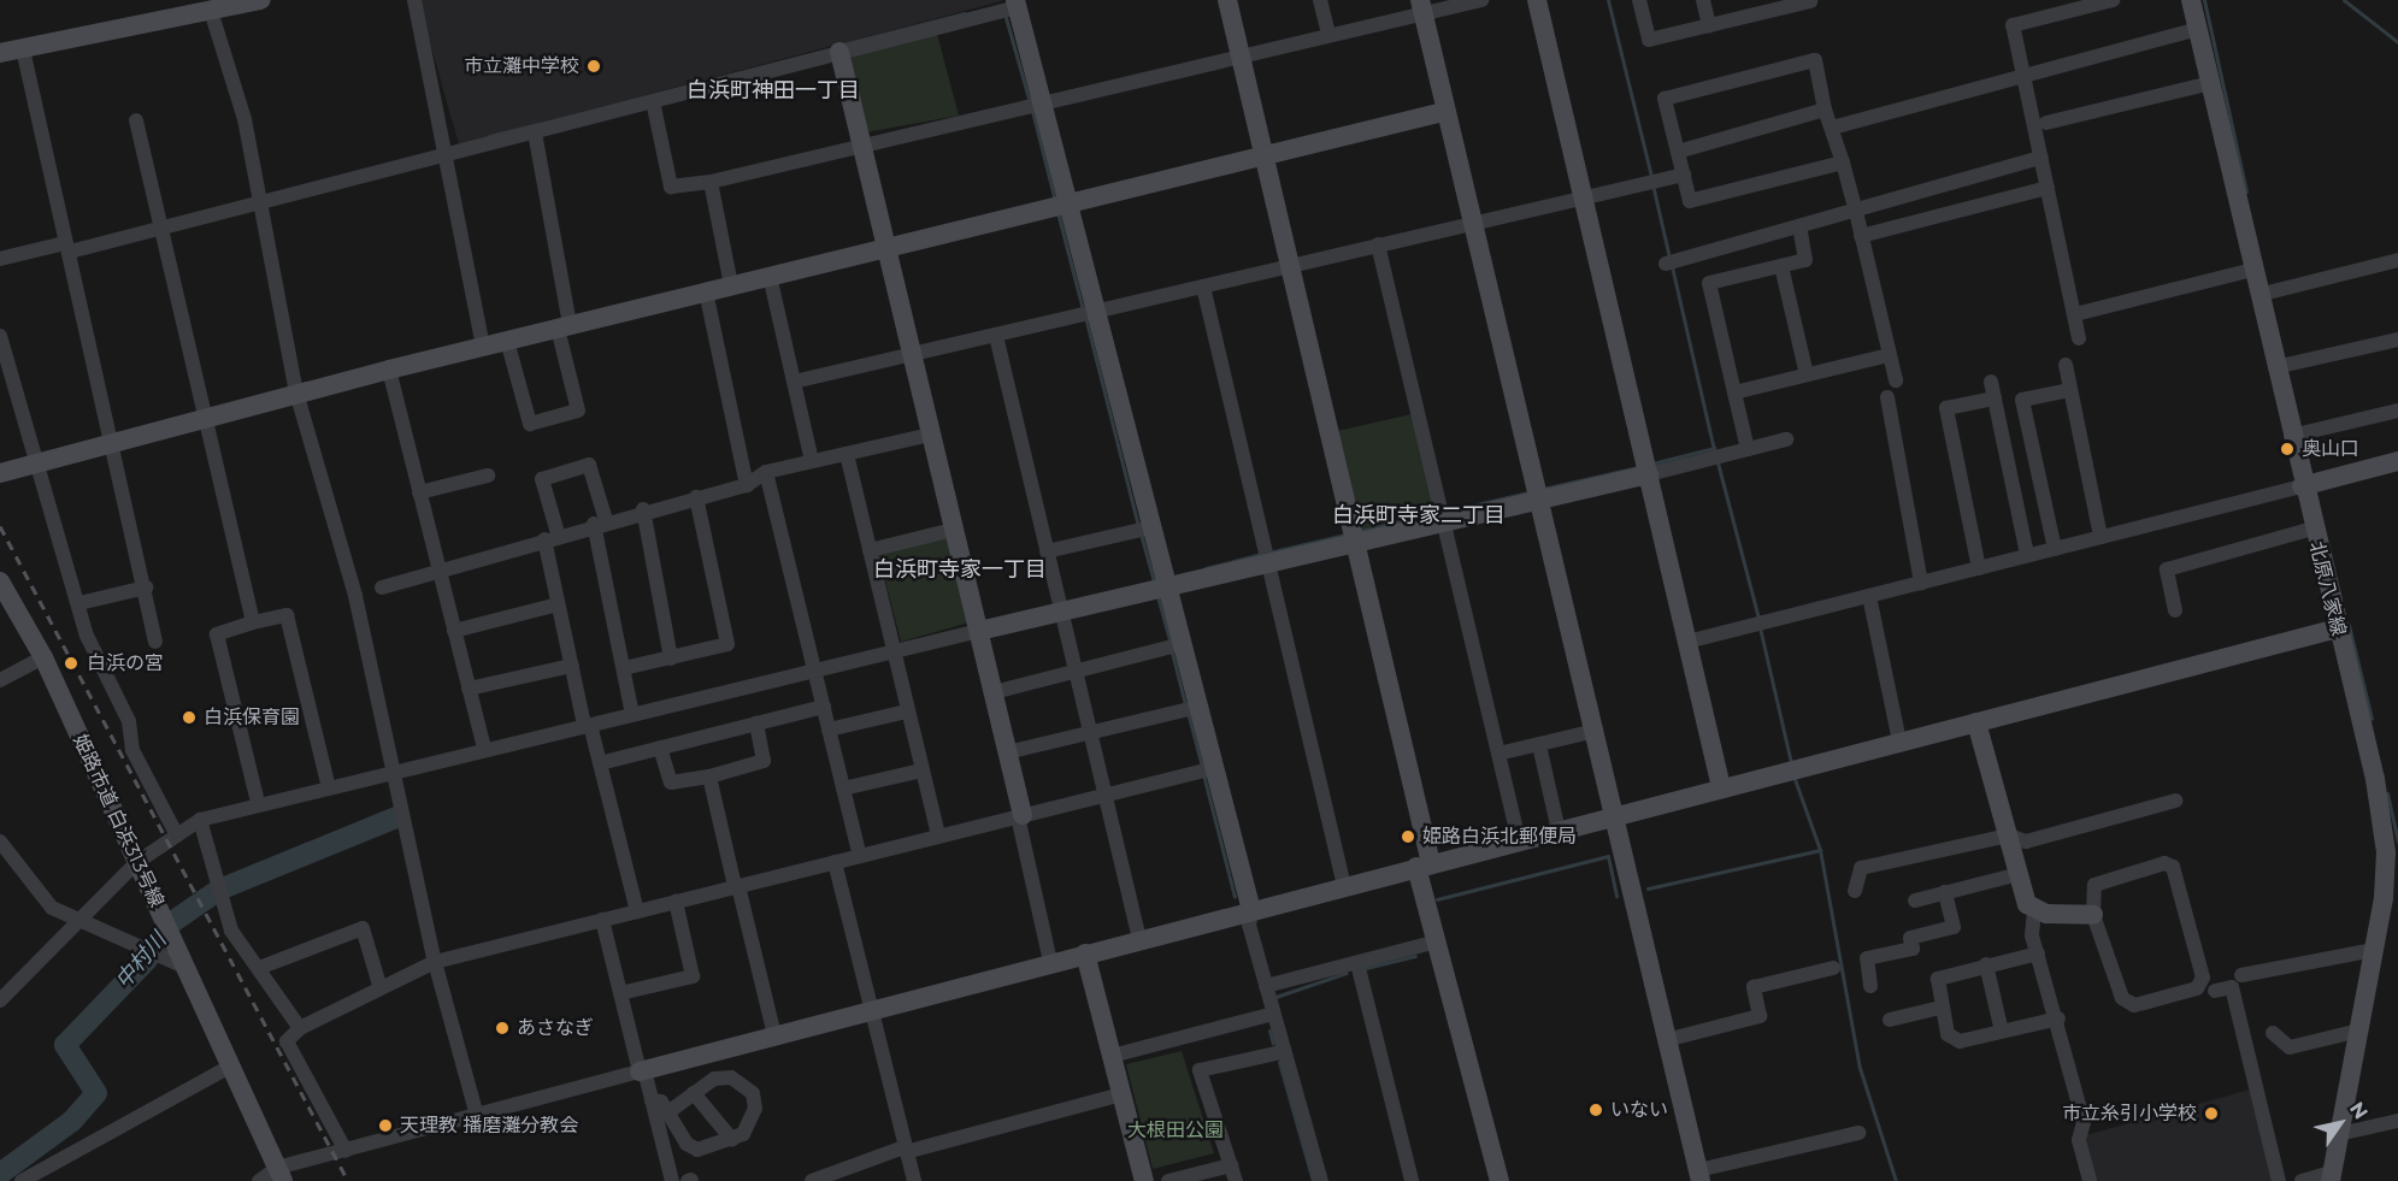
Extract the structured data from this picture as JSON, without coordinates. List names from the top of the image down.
{
  "streets": {
    "street": ["北原八家線", "姫路市道 白浜313号線"]
  },
  "districts": ["白浜町神田一丁目", "白浜町寺家二丁目", "白浜町寺家一丁目"],
  "water": ["中村川"],
  "parks": ["大根田公園"],
  "places": [
    "市立灘中学校",
    "奥山口",
    "白浜の宮",
    "白浜保育園",
    "姫路白浜北郵便局",
    "あさなぎ",
    "いない",
    "市立糸引小学校",
    "天理教 播磨灘分教会"
  ],
  "north": "top right"
}
